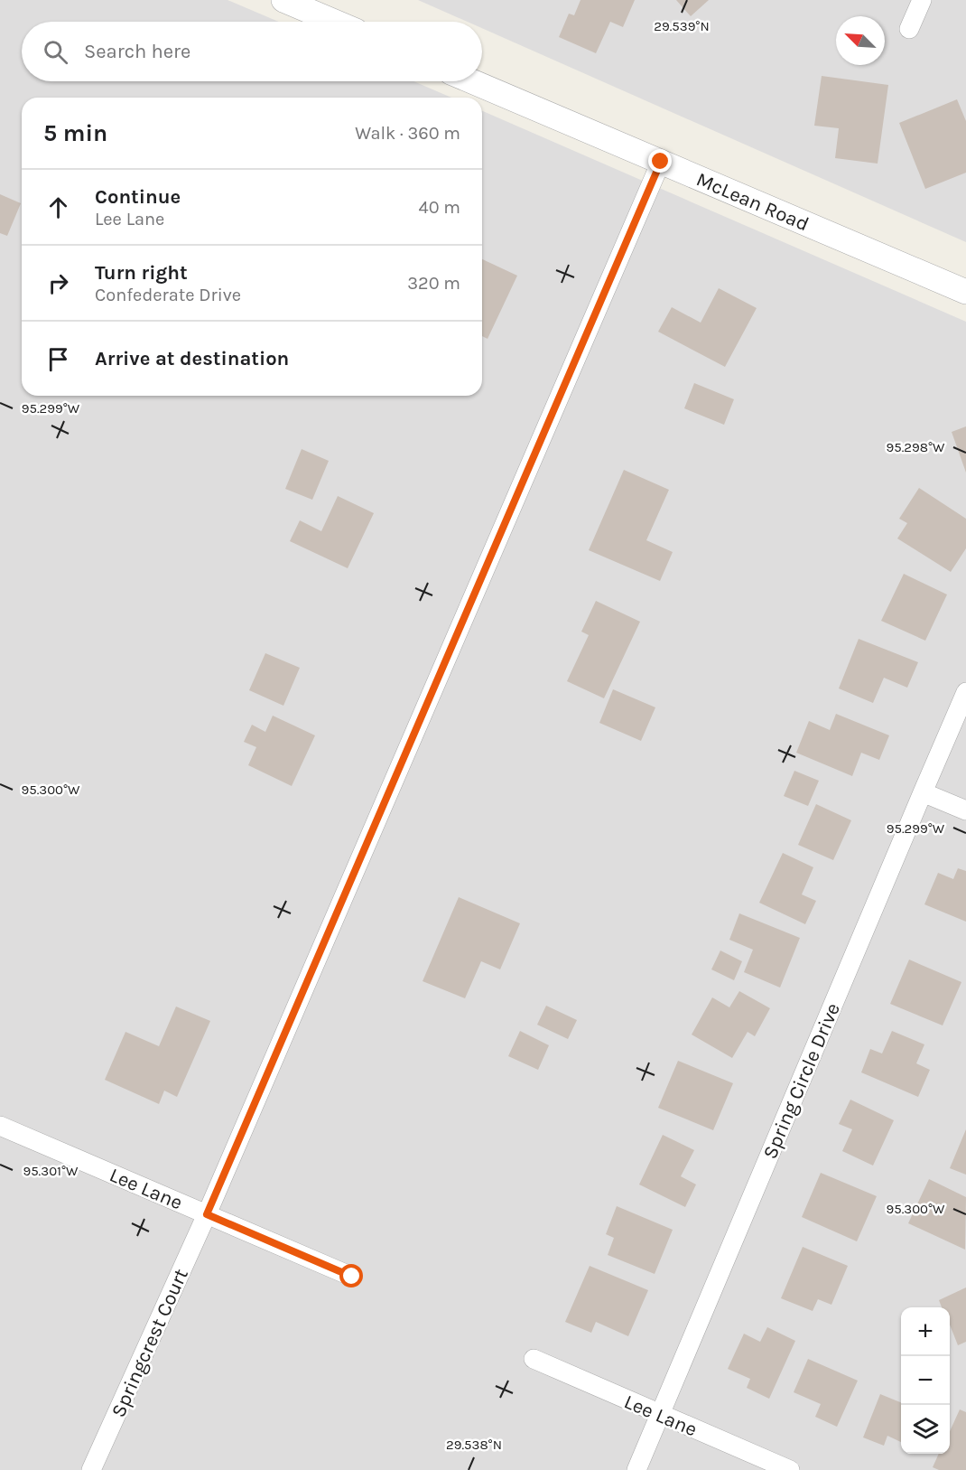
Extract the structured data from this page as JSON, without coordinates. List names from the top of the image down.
{
  "streets": {
    "street": [
      "McLean Road",
      "Spring Circle Drive",
      "Lee Lane",
      "Springcrest Court"
    ]
  },
  "crossings": [
    ["McLean Road", "Springcrest Court"],
    ["Spring Circle Drive", "Lee Lane"],
    ["Lee Lane", "Springcrest Court"]
  ],
  "north": "top left",
  "page": {
    "search": "Search here",
    "heading": ["5 min", "Walk · 360 m"],
    "list": [
      ["Continue", "Lee Lane", "40 m"],
      ["Turn right", "Confederate Drive", "320 m"],
      "Arrive at destination"
    ],
    "map_buttons": ["+", "−"]
  },
  "coordinates": [
    "29.539°N",
    "95.299°W",
    "95.298°W",
    "95.300°W",
    "95.301°W",
    "29.538°N"
  ]
}
